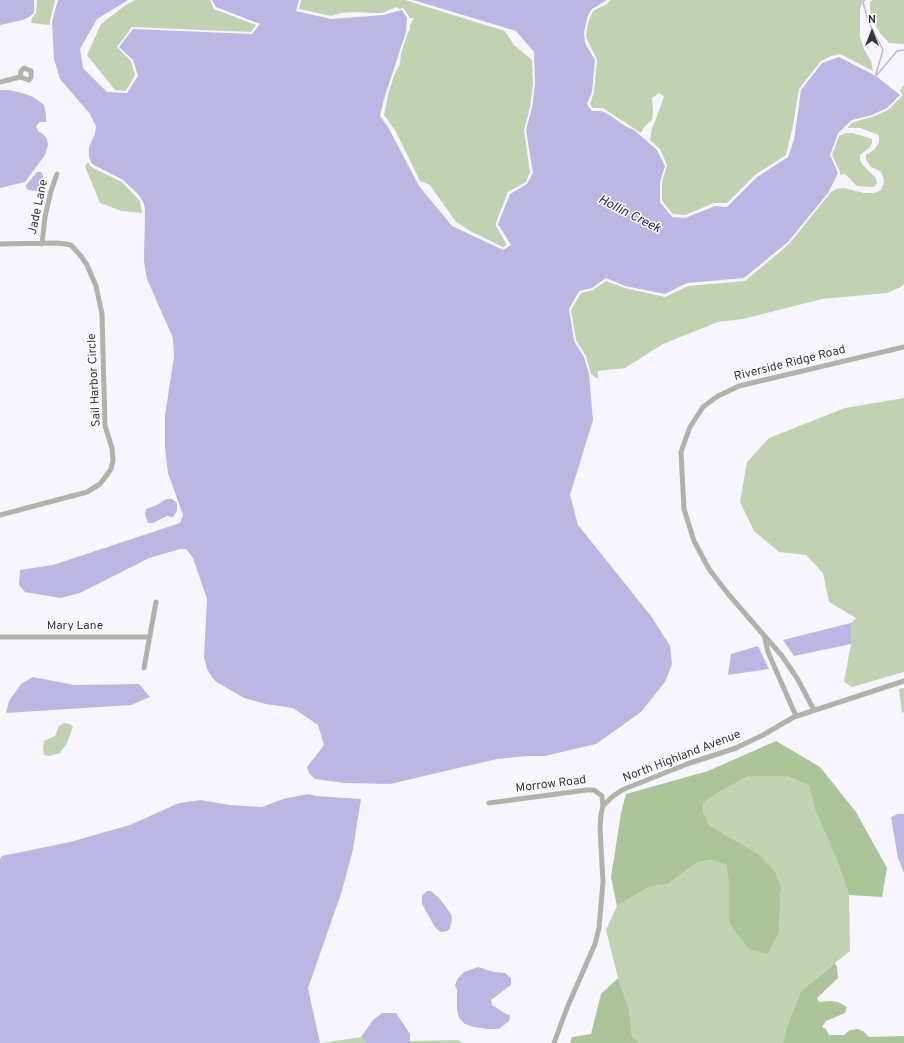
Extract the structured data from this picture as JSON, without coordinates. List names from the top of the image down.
{
  "streets": {
    "street": [
      "Jade Lane",
      "Riverside Ridge Road",
      "Sail Harbor Circle",
      "Mary Lane",
      "North Highland Avenue",
      "Morrow Road"
    ]
  },
  "crossings": [
    ["Jade Lane", "Sail Harbor Circle"],
    ["Riverside Ridge Road", "North Highland Avenue"],
    ["North Highland Avenue", "Morrow Road"]
  ],
  "water": ["Hollin Creek"],
  "north": "top"
}
